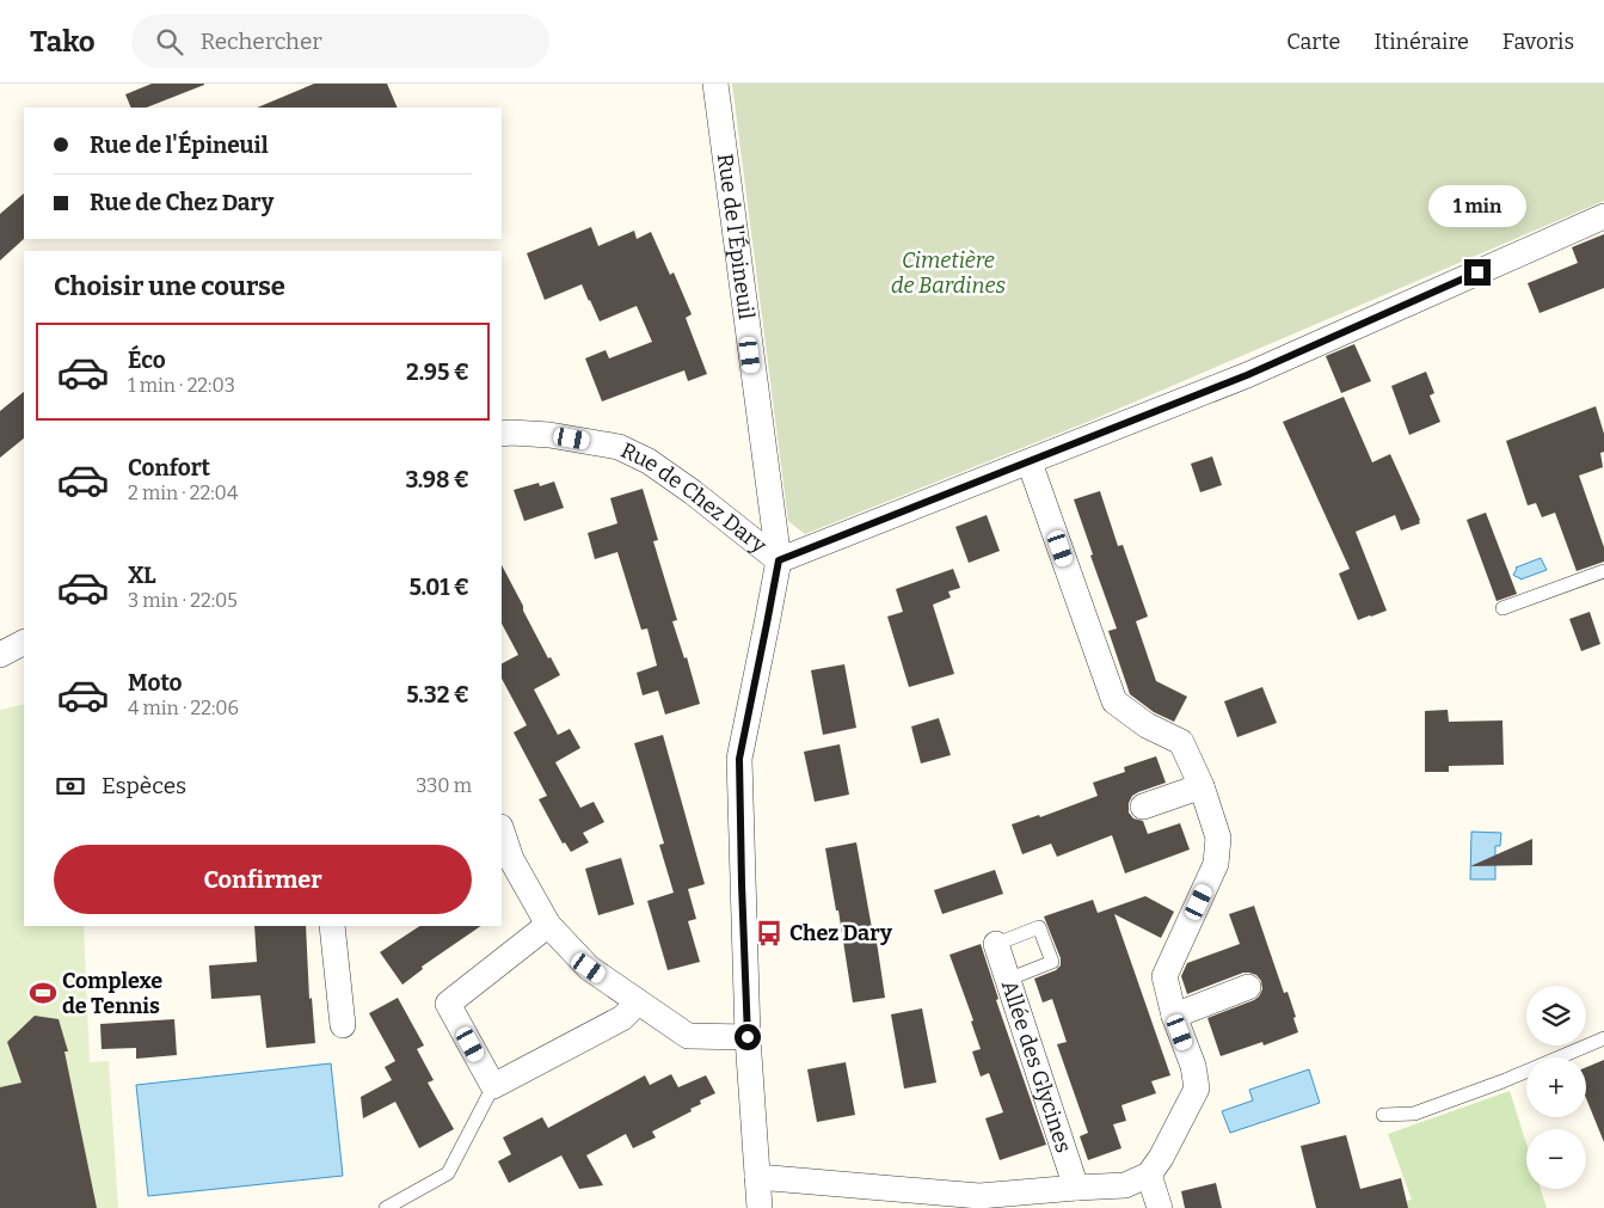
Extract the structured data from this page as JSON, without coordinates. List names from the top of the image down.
{
  "streets": {
    "street": ["Rue de l'Épineuil", "Rue de Chez Dary", "Allée des Glycines"]
  },
  "crossings": [
    ["Rue de l'Épineuil", "Rue de Chez Dary"]
  ],
  "parks": ["Cimetière de Bardines"],
  "places": {
    "bus stop": ["Chez Dary"],
    "sports": ["Complexe de Tennis"]
  },
  "page": {
    "header": "Tako",
    "search": "Rechercher",
    "nav": ["Carte", "Itinéraire", "Favoris"],
    "banner": ["Rue de l'Épineuil", "Rue de Chez Dary"],
    "bubble": "1 min",
    "heading": "Choisir une course",
    "list": [
      {
        "name": "Éco",
        "note": "1 min · 22:03",
        "value": "2.95 €"
      },
      {
        "name": "Confort",
        "note": "2 min · 22:04",
        "value": "3.98 €"
      },
      {
        "name": "XL",
        "note": "3 min · 22:05",
        "value": "5.01 €"
      },
      {
        "name": "Moto",
        "note": "4 min · 22:06",
        "value": "5.32 €"
      }
    ],
    "pay": ["Espèces", "330 m"],
    "buttons": "Confirmer",
    "map_buttons": ["+", "−"]
  }
}
